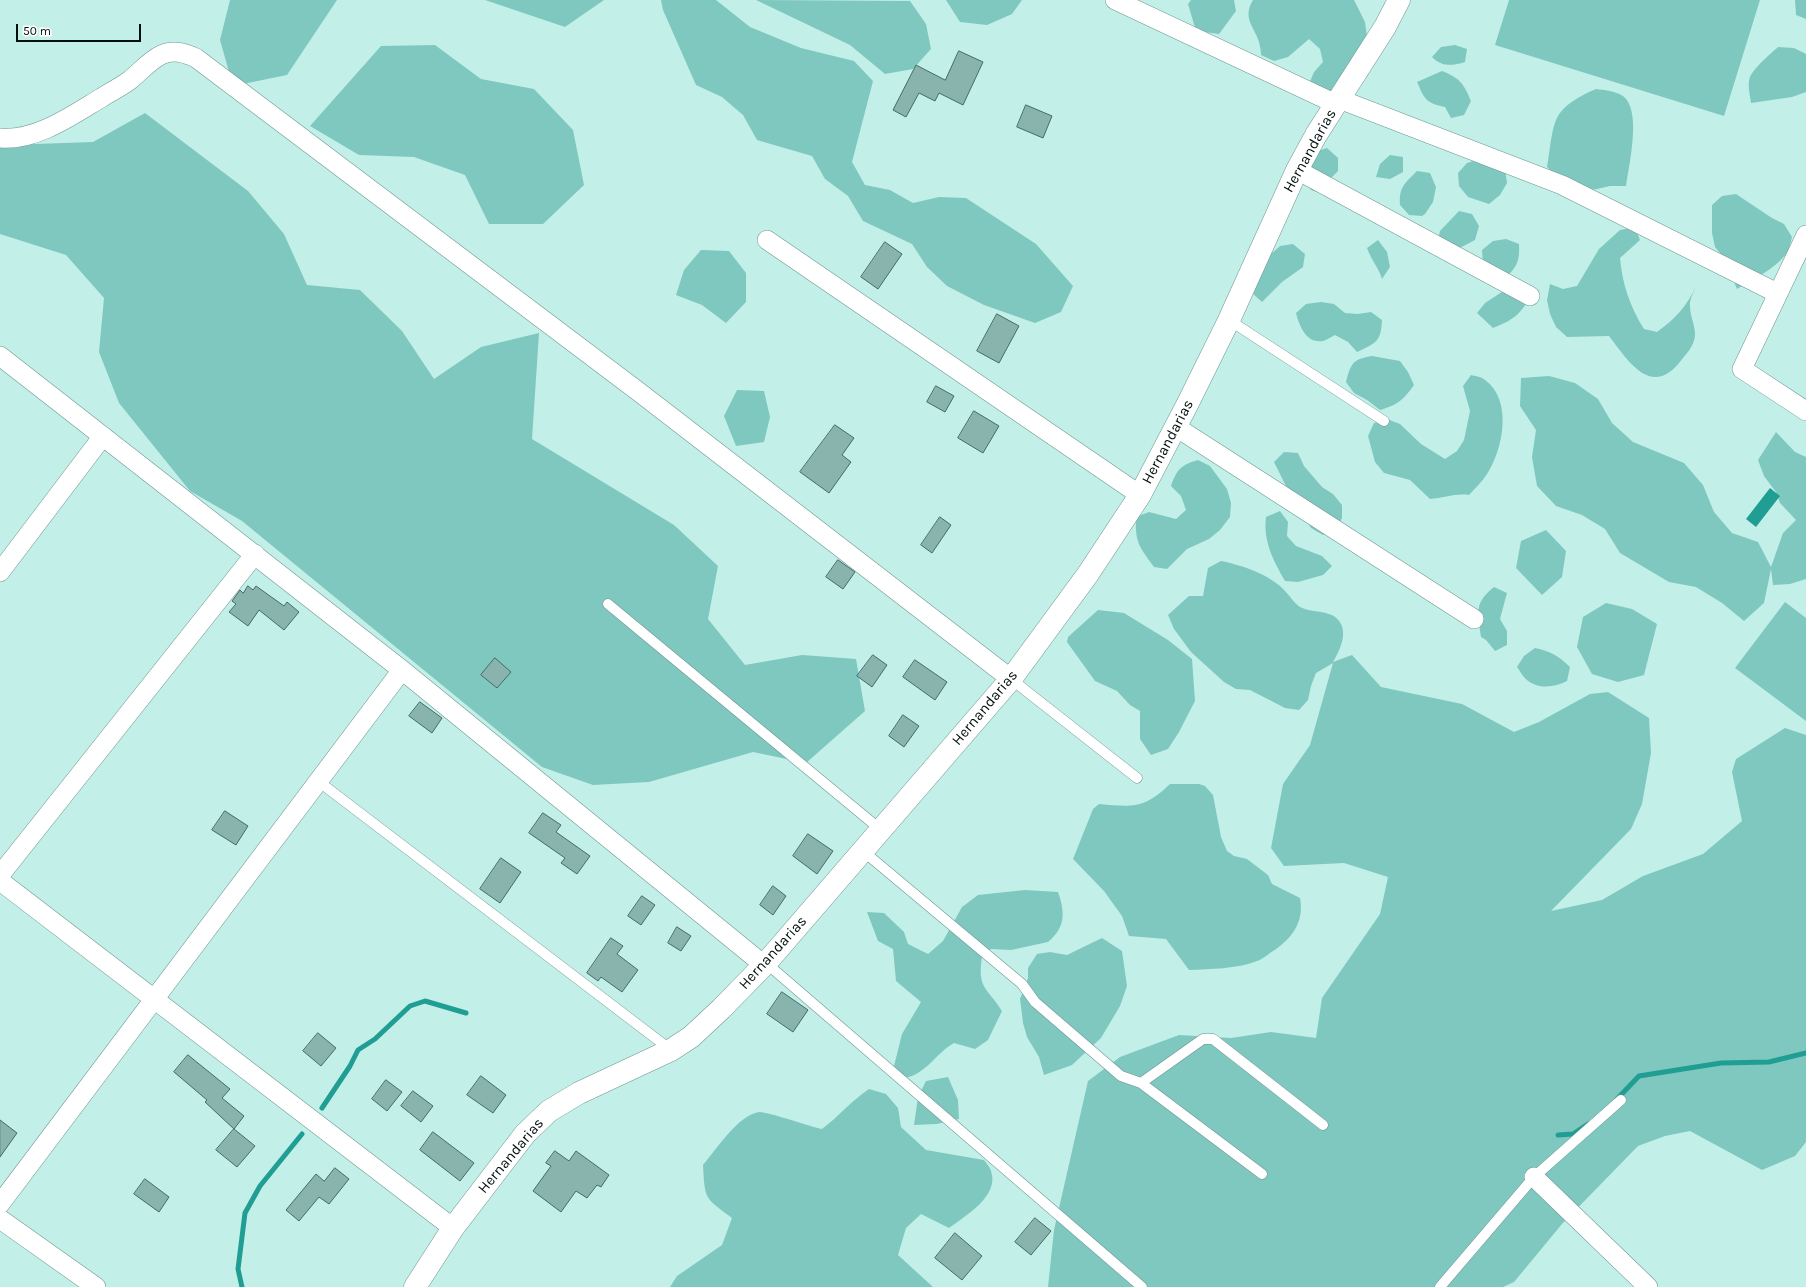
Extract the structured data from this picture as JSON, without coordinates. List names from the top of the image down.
{
  "streets": {
    "street": ["Hernandarias"]
  },
  "scale_bar": "50 m"
}
